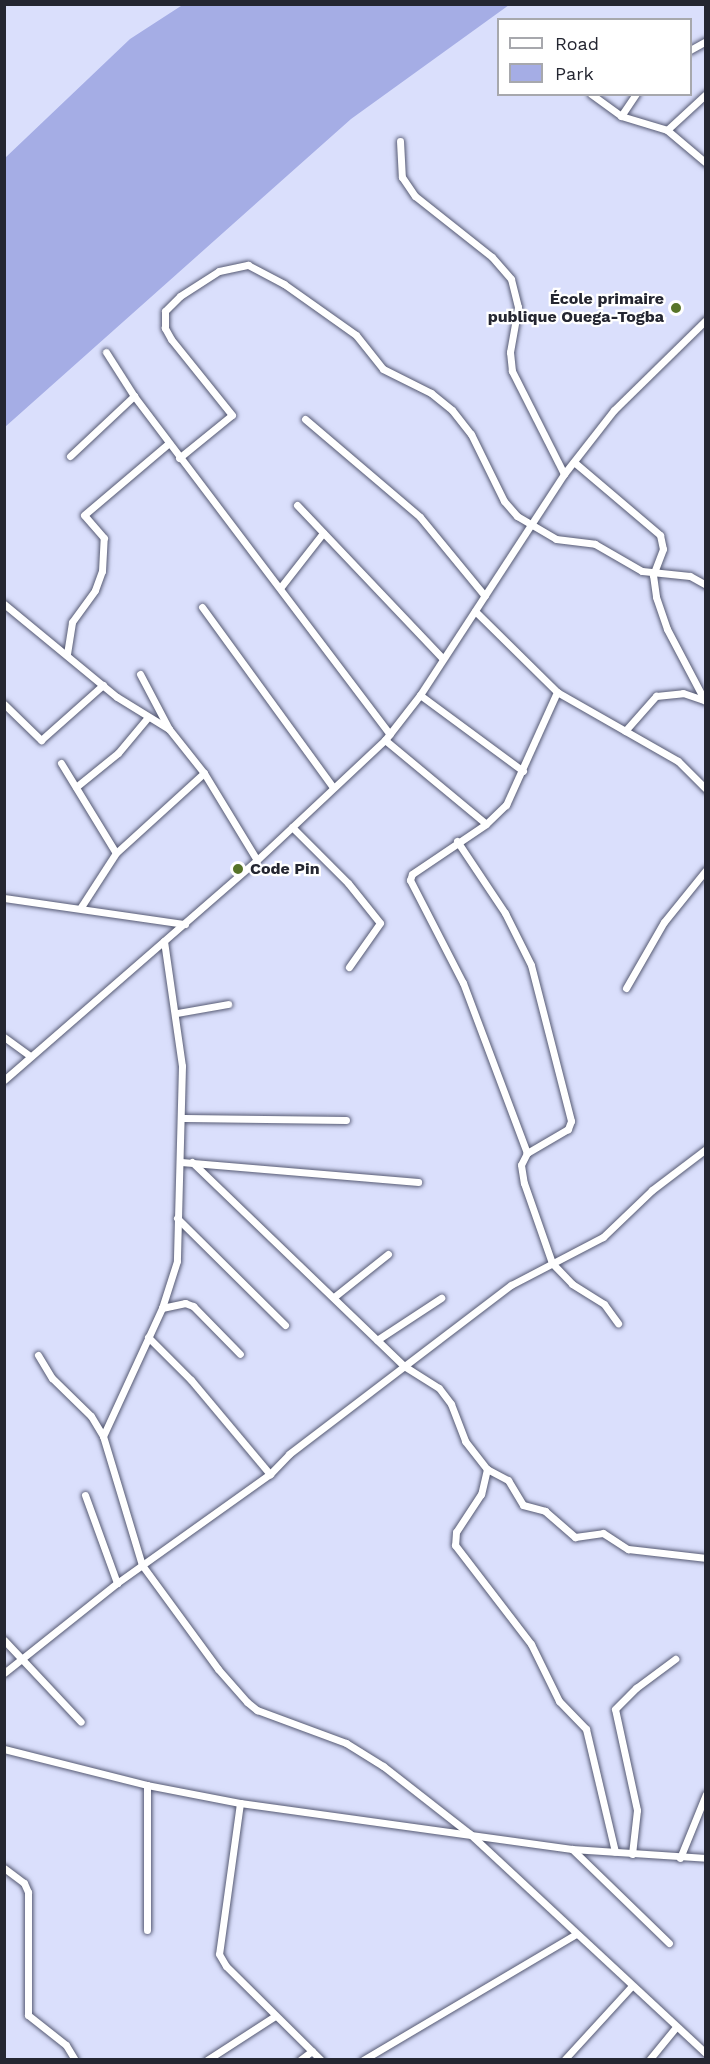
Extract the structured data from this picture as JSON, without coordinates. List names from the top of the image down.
{
  "places": ["École primaire publique Ouega-Togba", "Code Pin"],
  "legend": ["Road", "Park"]
}
